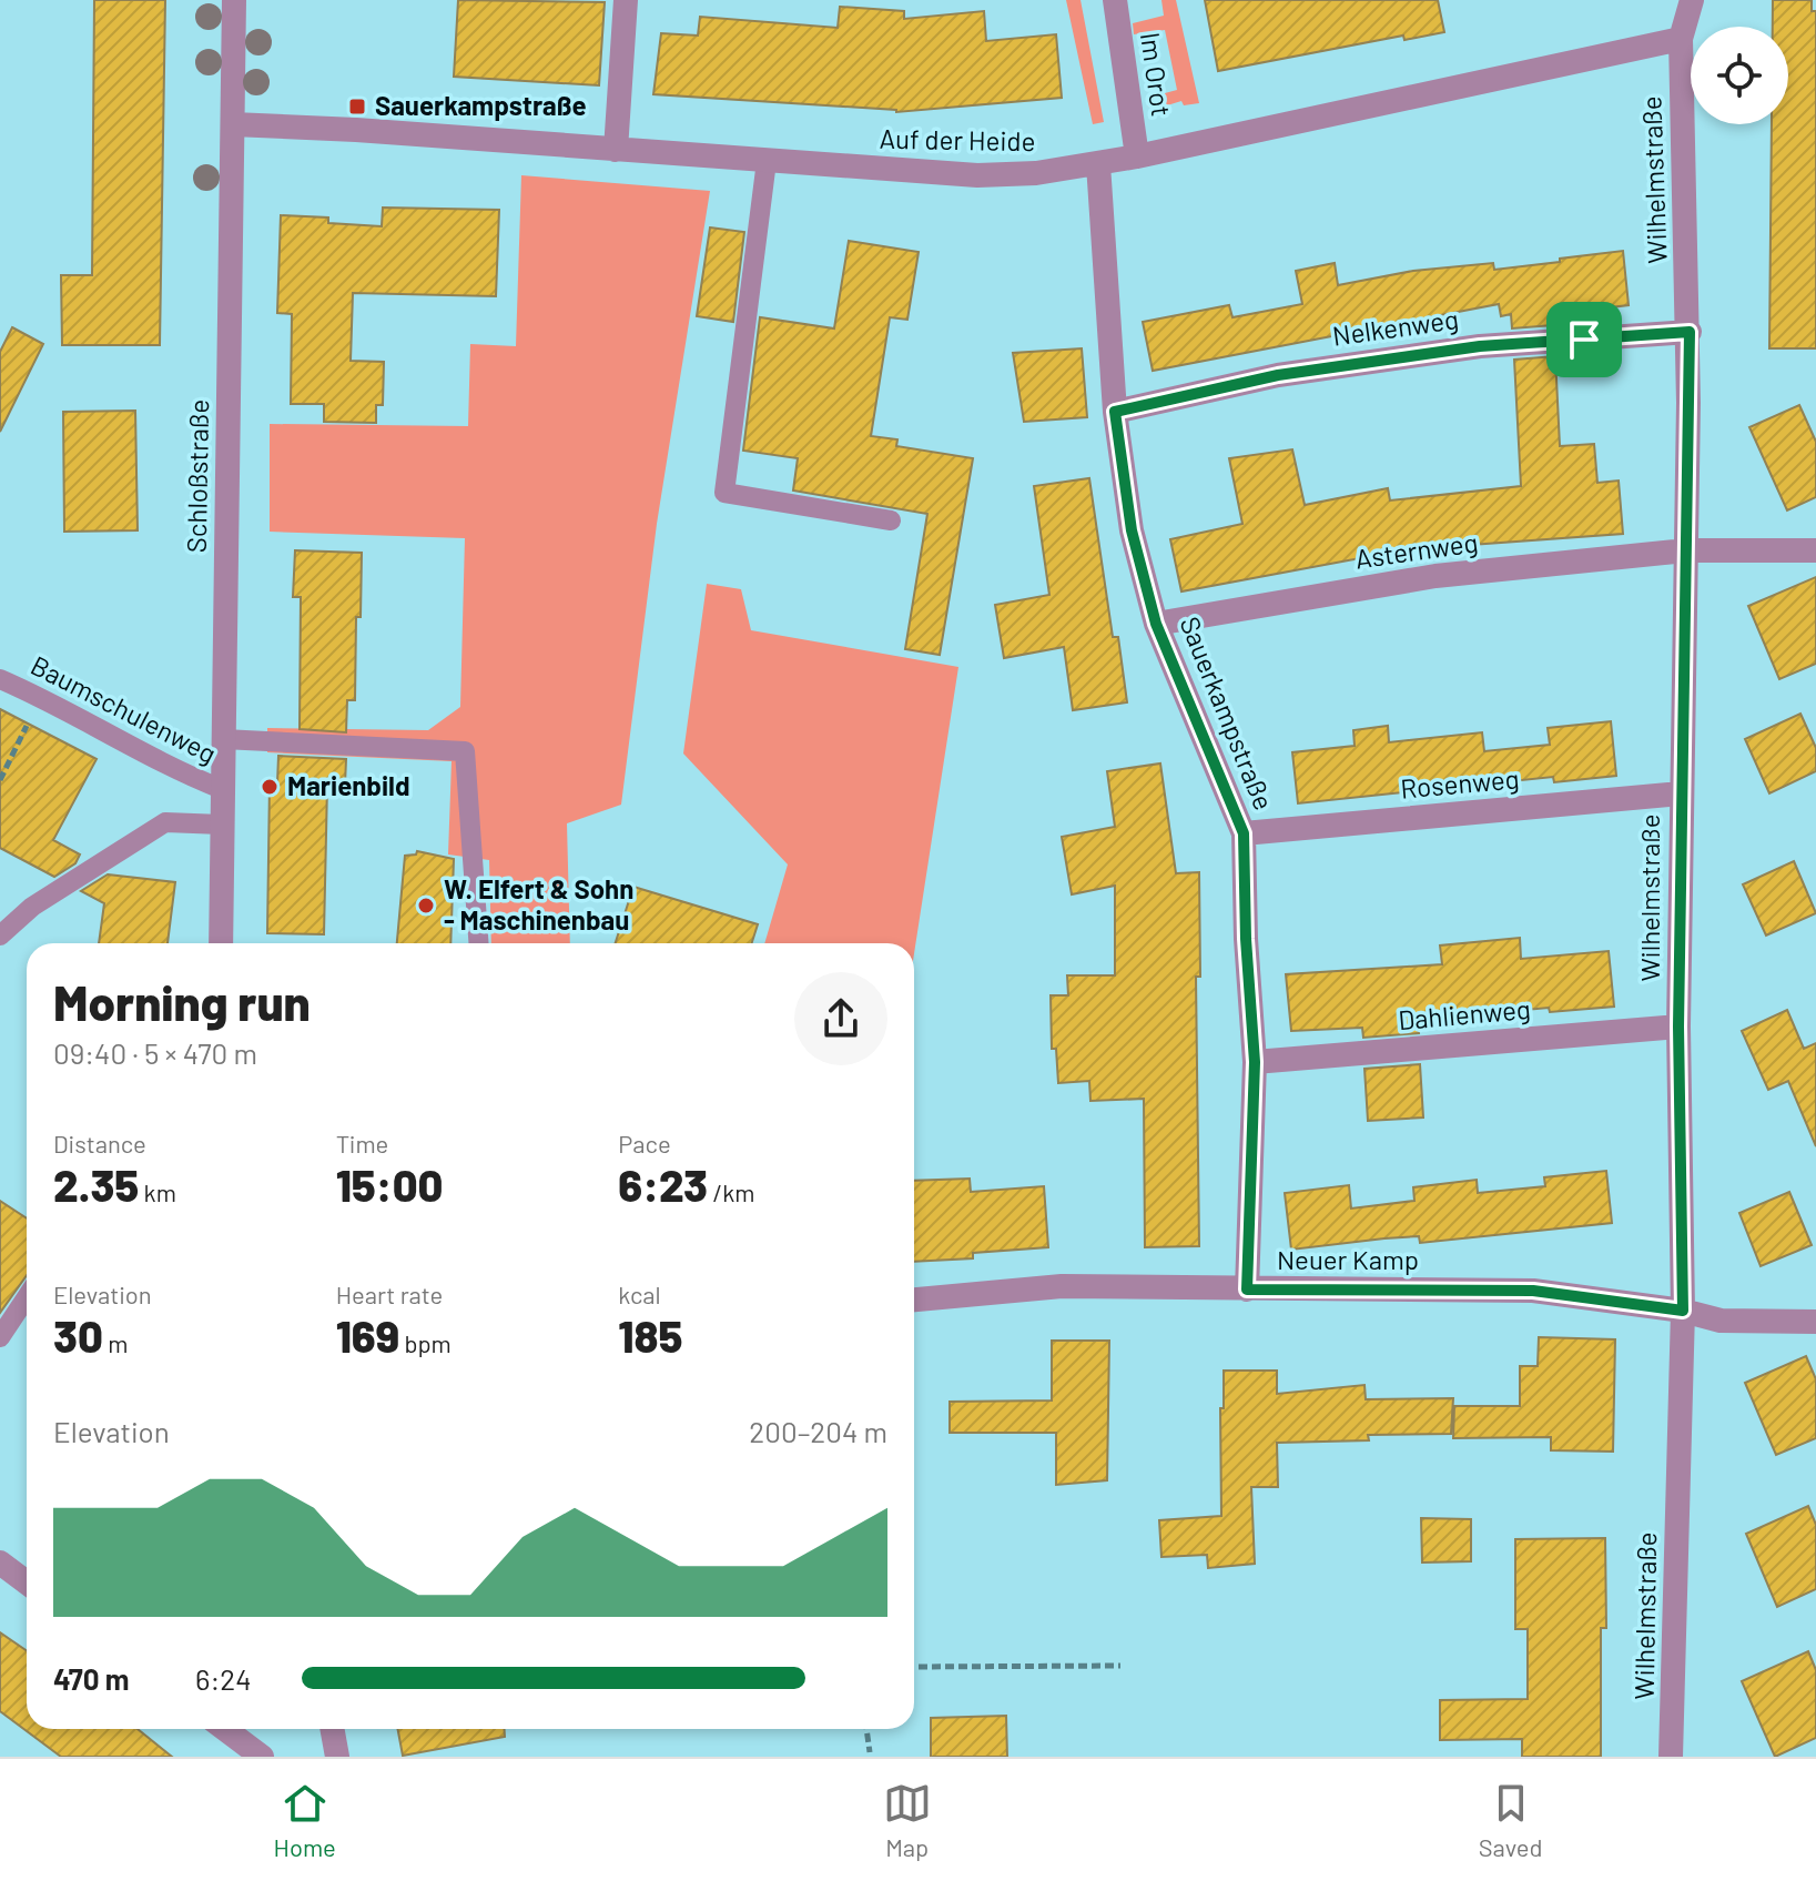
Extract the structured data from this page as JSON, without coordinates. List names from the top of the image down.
{
  "streets": {
    "street": [
      "Im Orot",
      "Auf der Heide",
      "Wilhelmstraße",
      "Nelkenweg",
      "Schloßstraße",
      "Asternweg",
      "Sauerkampstraße",
      "Rosenweg",
      "Dahlienweg",
      "Neuer Kamp"
    ],
    "lane": ["Baumschulenweg"]
  },
  "crossings": [
    ["Im Orot", "Auf der Heide"],
    ["Auf der Heide", "Wilhelmstraße"],
    ["Auf der Heide", "Schloßstraße"],
    ["Auf der Heide", "Sauerkampstraße"],
    ["Wilhelmstraße", "Nelkenweg"],
    ["Wilhelmstraße", "Asternweg"],
    ["Wilhelmstraße", "Rosenweg"],
    ["Wilhelmstraße", "Dahlienweg"],
    ["Wilhelmstraße", "Neuer Kamp"],
    ["Nelkenweg", "Sauerkampstraße"],
    ["Schloßstraße", "Baumschulenweg"],
    ["Asternweg", "Sauerkampstraße"],
    ["Sauerkampstraße", "Rosenweg"],
    ["Sauerkampstraße", "Dahlienweg"],
    ["Sauerkampstraße", "Neuer Kamp"]
  ],
  "places": {
    "transit": ["Sauerkampstraße"],
    "other": ["Marienbild", "W. Elfert & Sohn - Maschinenbau"]
  },
  "page": {
    "heading": ["Morning run", "09:40 · 5 × 470 m"],
    "stats": [
      ["Distance", "2.35 km"],
      ["Time", "15:00"],
      ["Pace", "6:23 /km"],
      ["Elevation", "30 m"],
      ["Heart rate", "169 bpm"],
      ["kcal", "185"]
    ],
    "chart": ["Elevation", "200–204 m"],
    "list": [
      {
        "name": "470 m",
        "note": "6:24"
      }
    ],
    "tabs": ["Home", "Map", "Saved"]
  }
}
